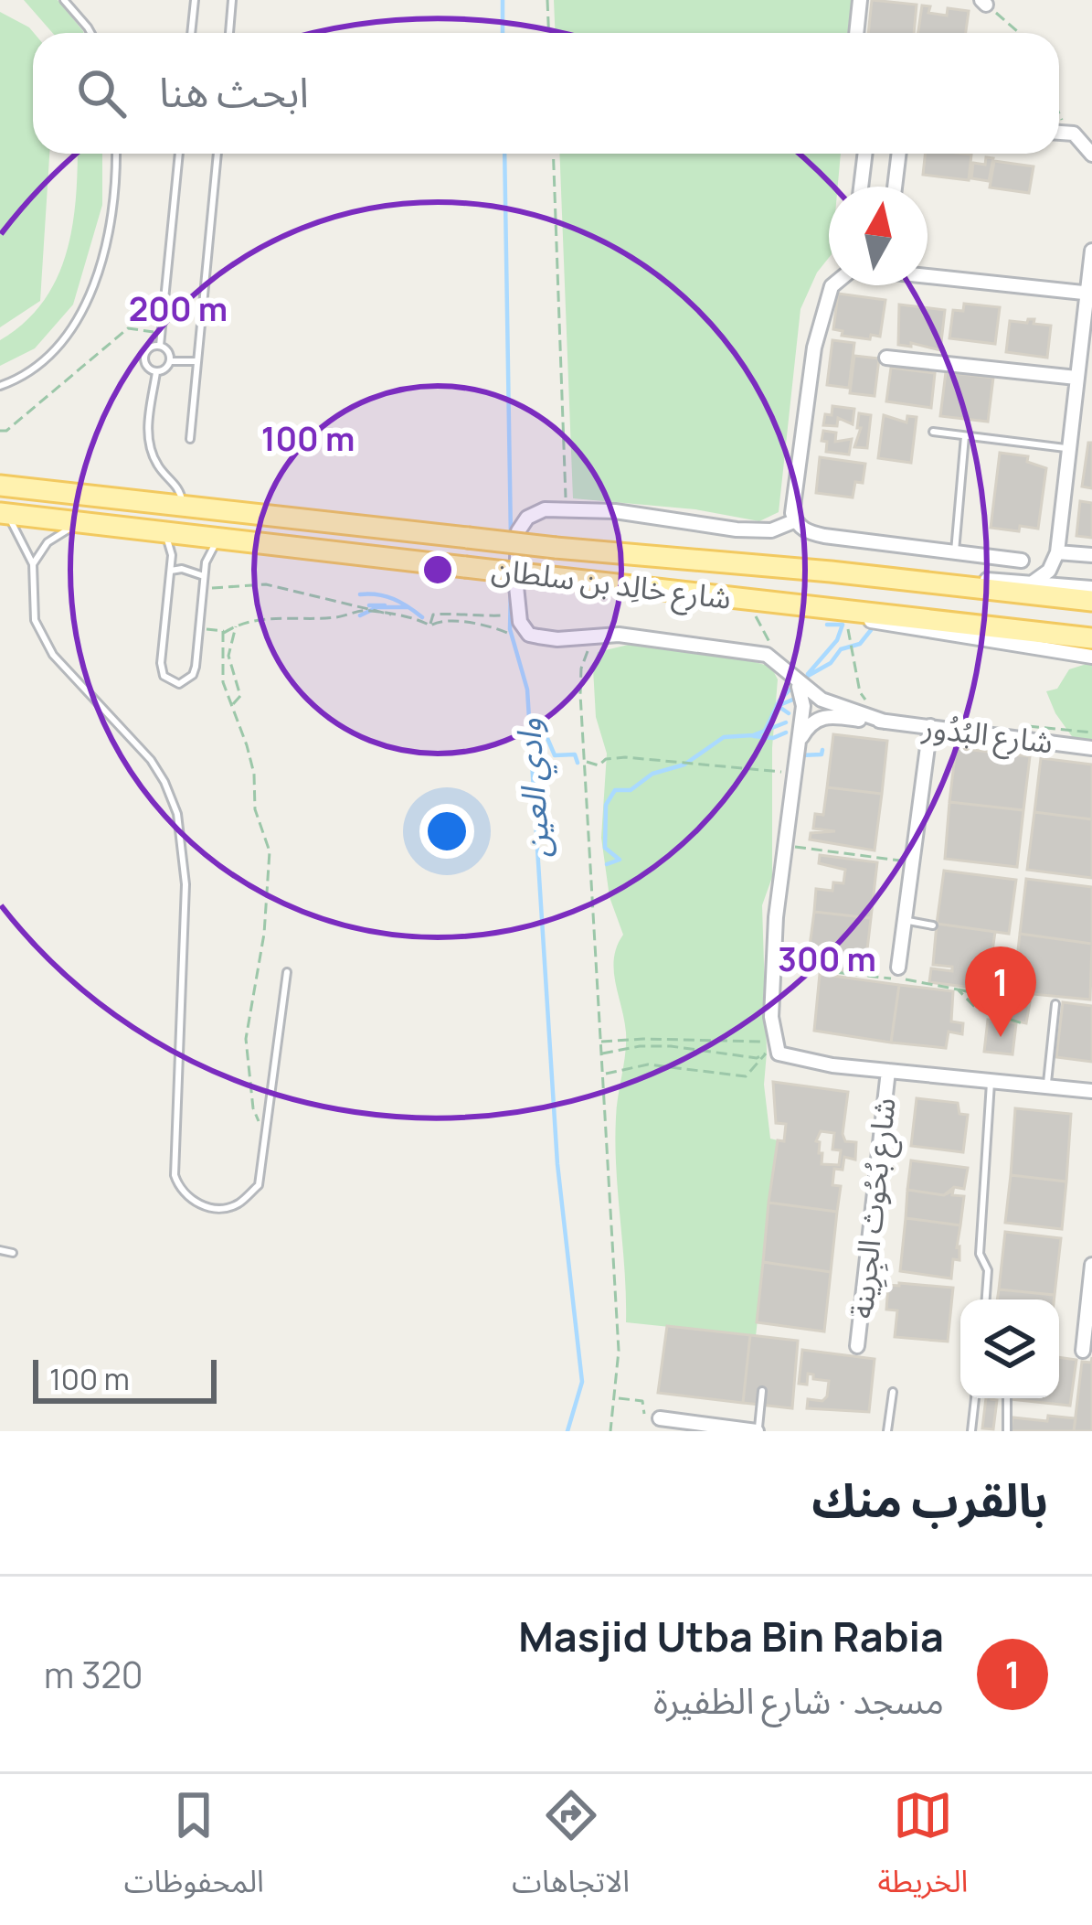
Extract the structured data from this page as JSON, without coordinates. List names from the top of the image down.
{
  "streets": {
    "main road": ["شارع خالِد بن سلطان"],
    "street": ["شارع البُدُور", "شارع بُحُوث الجِرِينة"]
  },
  "water": ["وادي العين"],
  "scale_bar": "100 m",
  "north": "top",
  "page": {
    "search": "ابحث هنا",
    "pins": "1",
    "scale": "100 m",
    "heading": "بالقرب منك",
    "list": [
      {
        "mark": "1",
        "name": "Masjid Utba Bin Rabia",
        "note": "مسجد · شارع الظفيرة",
        "value": "320 m"
      }
    ],
    "nav": ["الخريطة", "الاتجاهات", "المحفوظات"]
  },
  "rings": ["200 m", "100 m", "300 m"]
}
